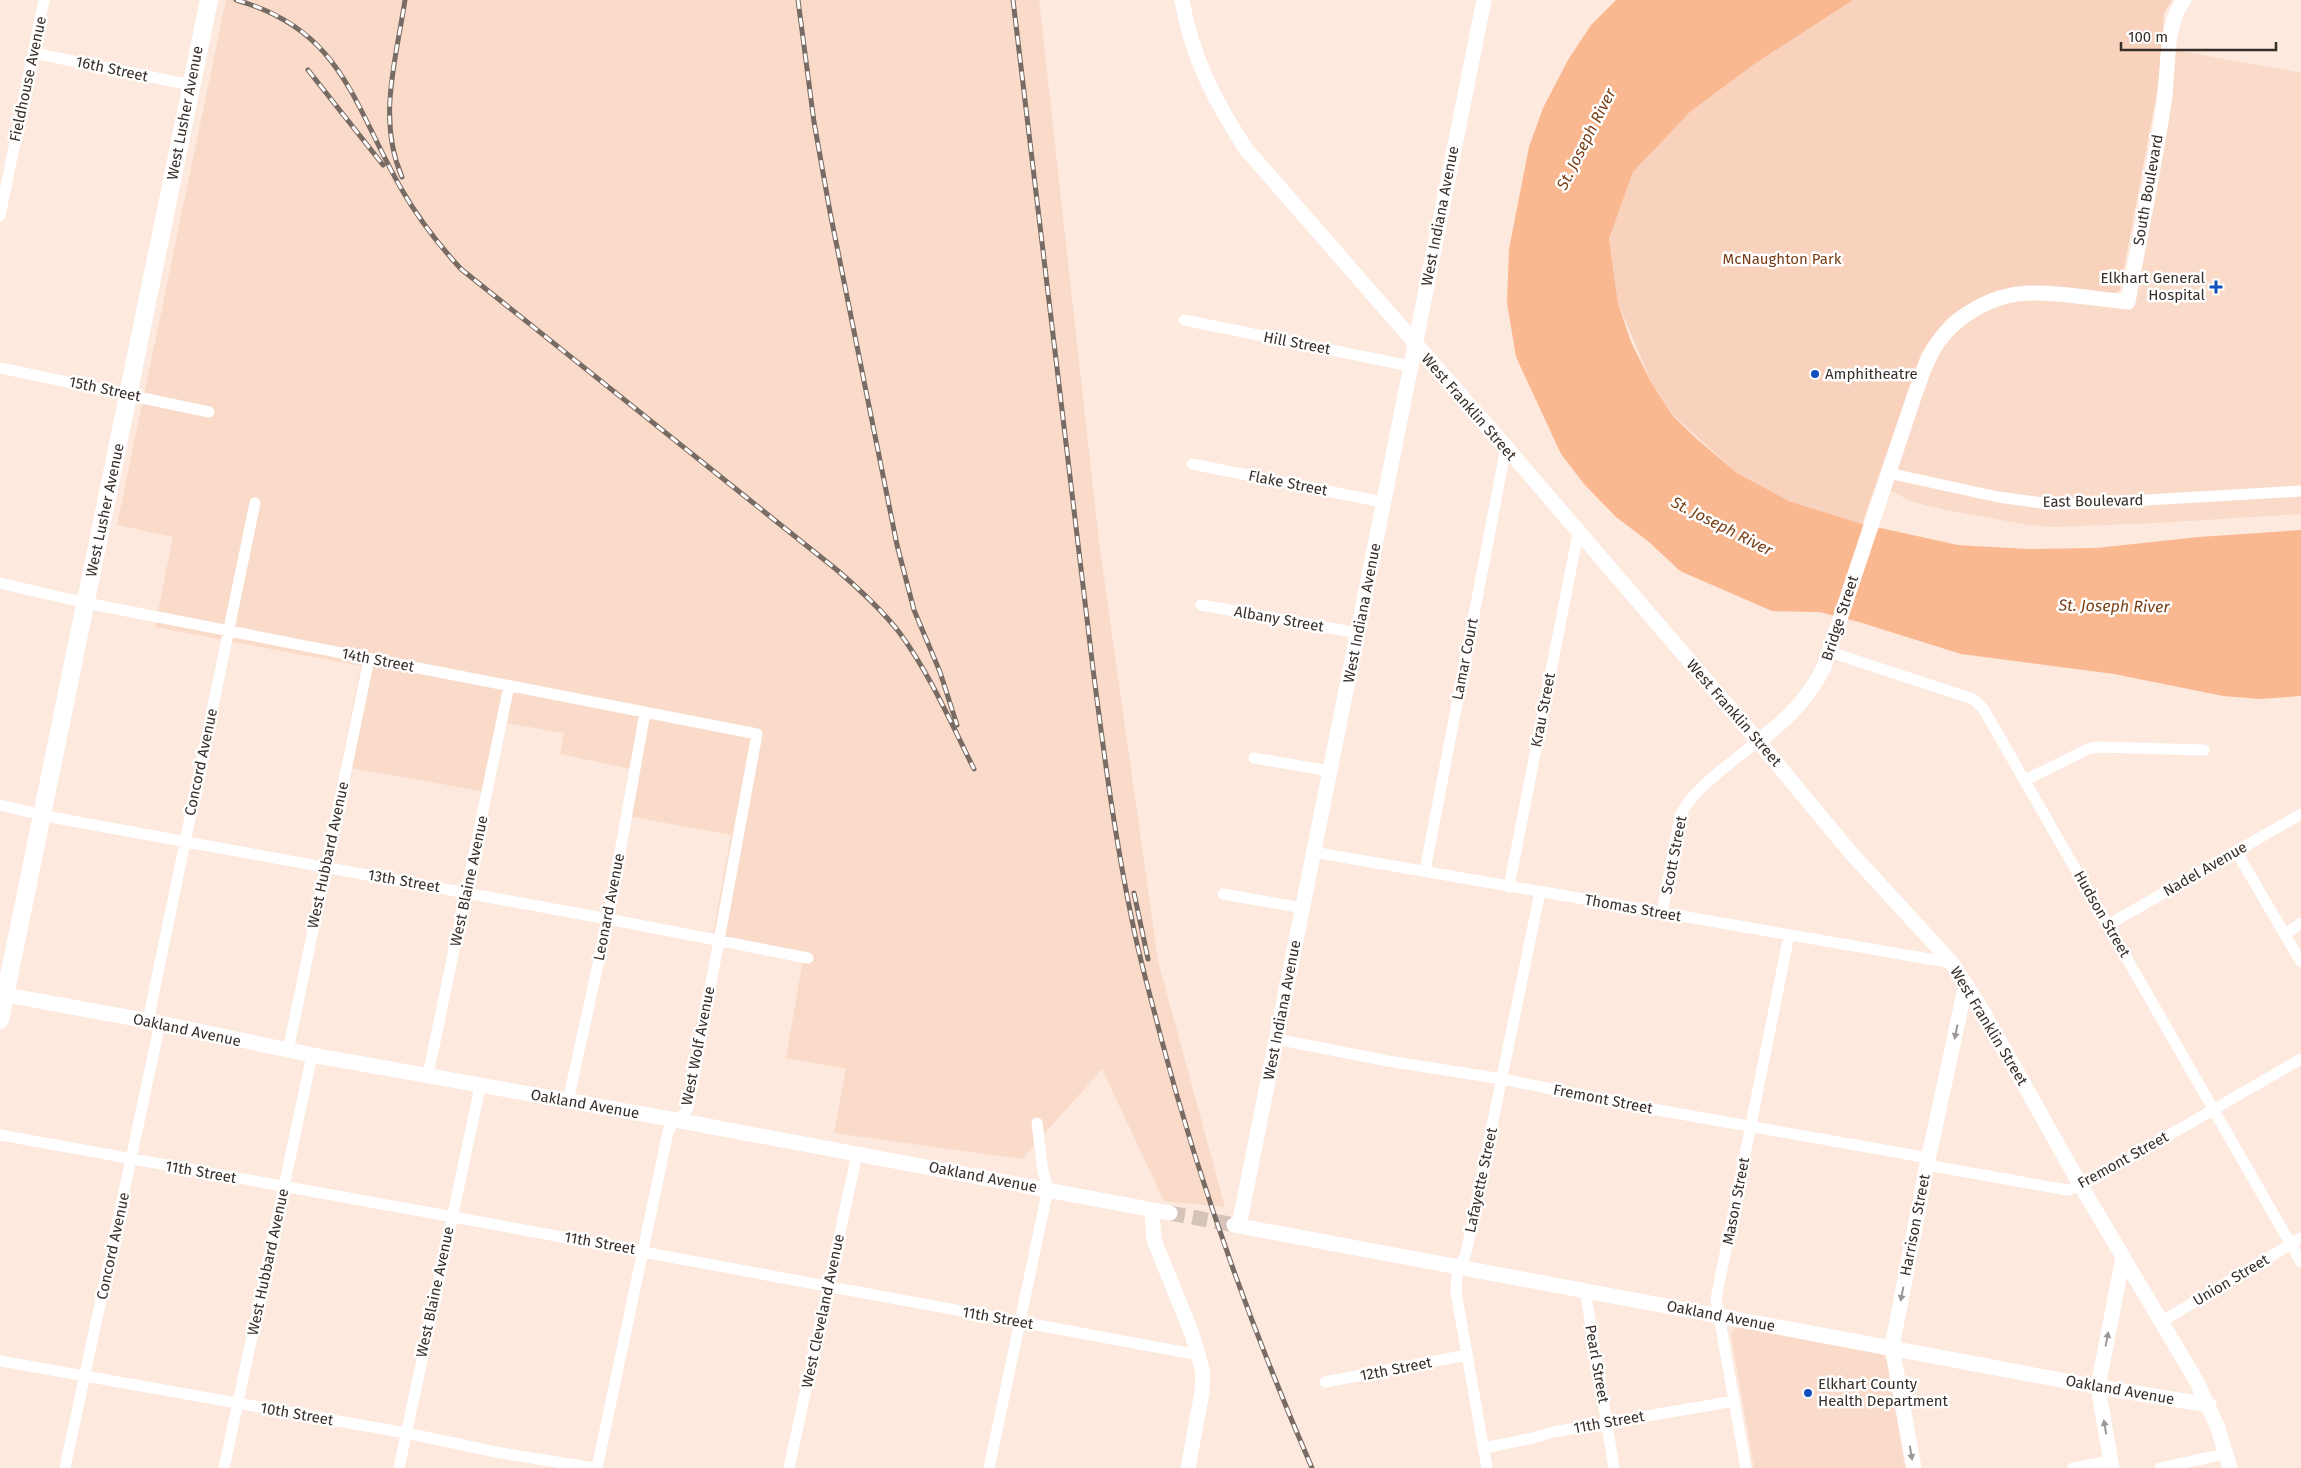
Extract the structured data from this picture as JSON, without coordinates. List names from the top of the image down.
{
  "streets": {
    "main road": ["West Lusher Avenue"],
    "street": [
      "16th Street",
      "Fieldhouse Avenue",
      "South Boulevard",
      "West Indiana Avenue",
      "Hill Street",
      "15th Street",
      "West Franklin Street",
      "Flake Street",
      "East Boulevard",
      "Bridge Street",
      "Albany Street",
      "Lamar Court",
      "14th Street",
      "Krau Street",
      "Concord Avenue",
      "West Hubbard Avenue",
      "Scott Street",
      "Nadel Avenue",
      "13th Street",
      "West Blaine Avenue",
      "Leonard Avenue",
      "Thomas Street",
      "Hudson Street",
      "Oakland Avenue",
      "West Wolf Avenue",
      "Fremont Street",
      "11th Street",
      "Lafayette Street",
      "Mason Street",
      "Harrison Street",
      "Union Street",
      "West Cleveland Avenue",
      "Pearl Street",
      "12th Street",
      "10th Street"
    ]
  },
  "crossings": [
    ["16th Street", "Fieldhouse Avenue"],
    ["16th Street", "West Lusher Avenue"],
    ["West Lusher Avenue", "15th Street"],
    ["West Lusher Avenue", "14th Street"],
    ["West Lusher Avenue", "13th Street"],
    ["West Lusher Avenue", "Oakland Avenue"],
    ["South Boulevard", "East Boulevard"],
    ["South Boulevard", "Bridge Street"],
    ["West Indiana Avenue", "Hill Street"],
    ["West Indiana Avenue", "West Franklin Street"],
    ["West Indiana Avenue", "Flake Street"],
    ["West Indiana Avenue", "Albany Street"],
    ["West Indiana Avenue", "Thomas Street"],
    ["West Indiana Avenue", "Oakland Avenue"],
    ["West Indiana Avenue", "Fremont Street"],
    ["West Franklin Street", "Bridge Street"],
    ["West Franklin Street", "Lamar Court"],
    ["West Franklin Street", "Krau Street"],
    ["West Franklin Street", "Scott Street"],
    ["West Franklin Street", "Thomas Street"],
    ["West Franklin Street", "Oakland Avenue"],
    ["West Franklin Street", "Fremont Street"],
    ["West Franklin Street", "Harrison Street"],
    ["West Franklin Street", "Union Street"],
    ["East Boulevard", "Bridge Street"],
    ["Bridge Street", "Scott Street"],
    ["Bridge Street", "Hudson Street"],
    ["Lamar Court", "Thomas Street"],
    ["14th Street", "Concord Avenue"],
    ["14th Street", "West Hubbard Avenue"],
    ["14th Street", "West Blaine Avenue"],
    ["14th Street", "Leonard Avenue"],
    ["14th Street", "West Wolf Avenue"],
    ["Krau Street", "Thomas Street"],
    ["Concord Avenue", "13th Street"],
    ["Concord Avenue", "Oakland Avenue"],
    ["Concord Avenue", "11th Street"],
    ["Concord Avenue", "10th Street"],
    ["West Hubbard Avenue", "13th Street"],
    ["West Hubbard Avenue", "Oakland Avenue"],
    ["West Hubbard Avenue", "11th Street"],
    ["West Hubbard Avenue", "10th Street"],
    ["Scott Street", "Thomas Street"],
    ["Nadel Avenue", "Hudson Street"],
    ["13th Street", "West Blaine Avenue"],
    ["13th Street", "Leonard Avenue"],
    ["13th Street", "West Wolf Avenue"],
    ["West Blaine Avenue", "Oakland Avenue"],
    ["West Blaine Avenue", "11th Street"],
    ["West Blaine Avenue", "10th Street"],
    ["Leonard Avenue", "Oakland Avenue"],
    ["Thomas Street", "Lafayette Street"],
    ["Thomas Street", "Mason Street"],
    ["Hudson Street", "Fremont Street"],
    ["Hudson Street", "Union Street"],
    ["Oakland Avenue", "West Wolf Avenue"],
    ["Oakland Avenue", "Lafayette Street"],
    ["Oakland Avenue", "Mason Street"],
    ["Oakland Avenue", "Harrison Street"],
    ["Oakland Avenue", "West Cleveland Avenue"],
    ["Oakland Avenue", "Pearl Street"],
    ["West Wolf Avenue", "11th Street"],
    ["West Wolf Avenue", "10th Street"],
    ["Fremont Street", "Lafayette Street"],
    ["Fremont Street", "Mason Street"],
    ["Fremont Street", "Harrison Street"],
    ["11th Street", "Lafayette Street"],
    ["11th Street", "Mason Street"],
    ["11th Street", "West Cleveland Avenue"],
    ["11th Street", "Pearl Street"],
    ["Lafayette Street", "12th Street"]
  ],
  "one_way": ["Harrison Street"],
  "water": ["St. Joseph River"],
  "parks": ["McNaughton Park"],
  "places": {
    "health": ["Elkhart General Hospital"],
    "other": ["Amphitheatre", "Elkhart County Health Department"]
  },
  "scale_bar": "100 m"
}
